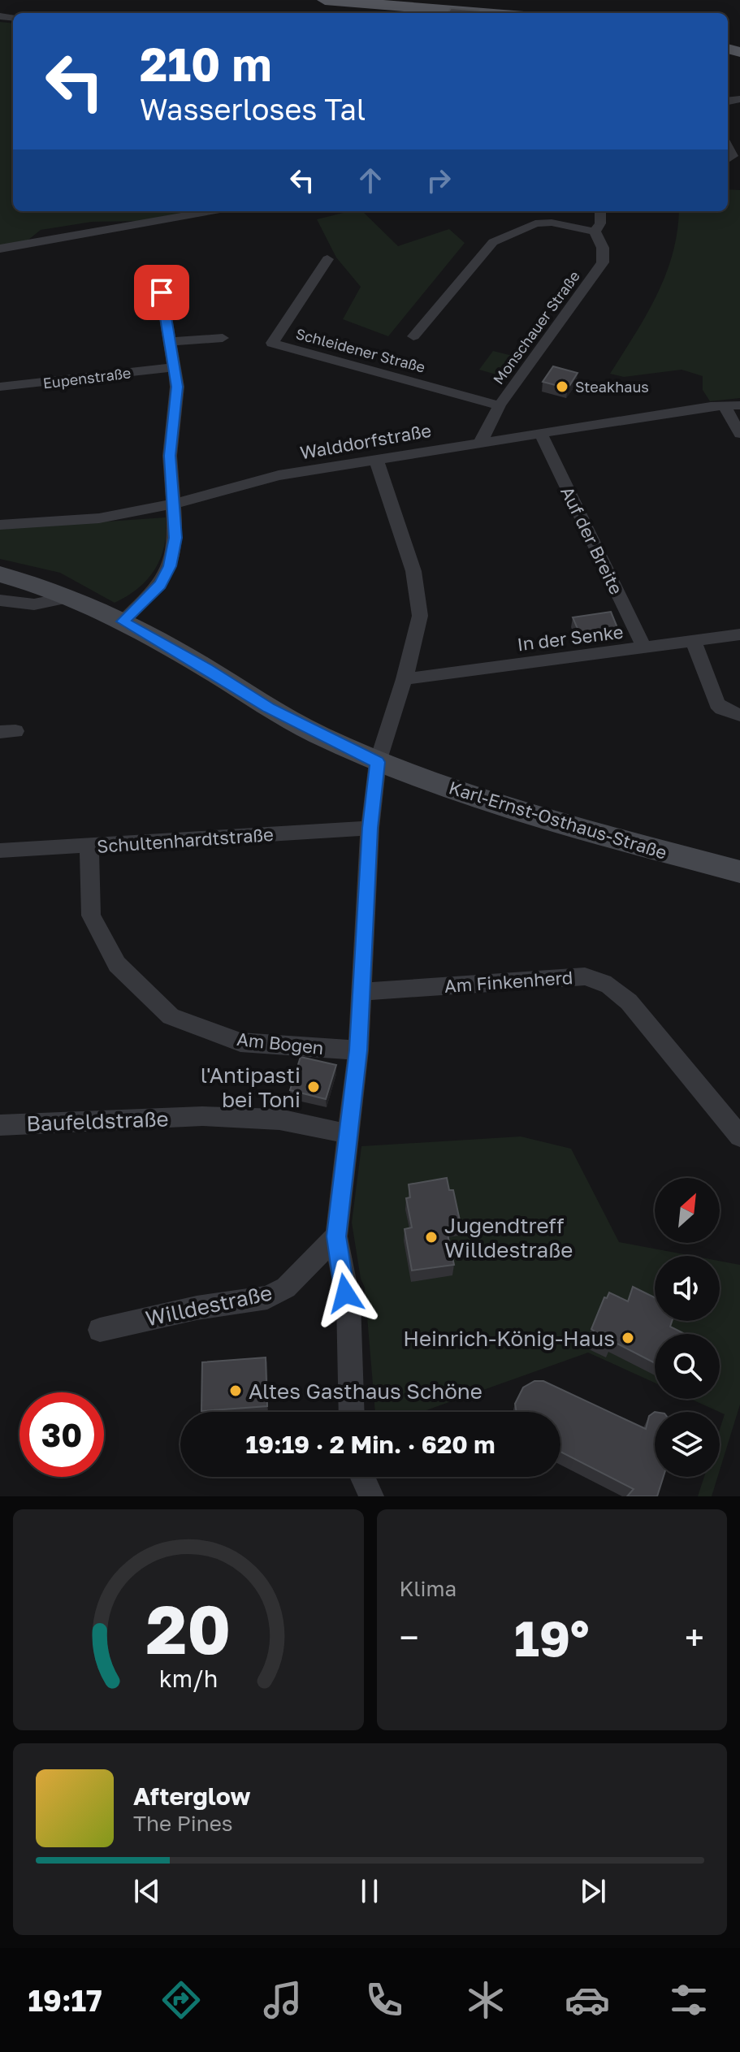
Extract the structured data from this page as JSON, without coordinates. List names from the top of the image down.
{
  "streets": {
    "main road": ["Karl-Ernst-Osthaus-Straße"],
    "street": [
      "Monschauer Straße",
      "Schleidener Straße",
      "Eupenstraße",
      "Walddorfstraße",
      "Auf der Breite",
      "In der Senke",
      "Schultenhardtstraße",
      "Am Finkenherd",
      "Am Bogen",
      "Baufeldstraße",
      "Willdestraße"
    ]
  },
  "crossings": [
    ["Monschauer Straße", "Schleidener Straße"],
    ["Monschauer Straße", "Walddorfstraße"],
    ["Walddorfstraße", "Auf der Breite"],
    ["Auf der Breite", "In der Senke"],
    ["Schultenhardtstraße", "Am Bogen"]
  ],
  "places": [
    "Steakhaus",
    "l'Antipasti bei Toni",
    "Jugendtreff Willdestraße",
    "Heinrich-König-Haus",
    "Altes Gasthaus Schöne"
  ],
  "north": "top right",
  "page": {
    "turn": ["210 m", "Wasserloses Tal"],
    "limit": "30",
    "trip": "19:19 · 2 Min. · 620 m",
    "tile": "Klima",
    "heat": ["−", "19°", "+"],
    "song": ["Afterglow", "The Pines"],
    "tabs": "19:17",
    "gauge": ["20", "km/h"]
  }
}
